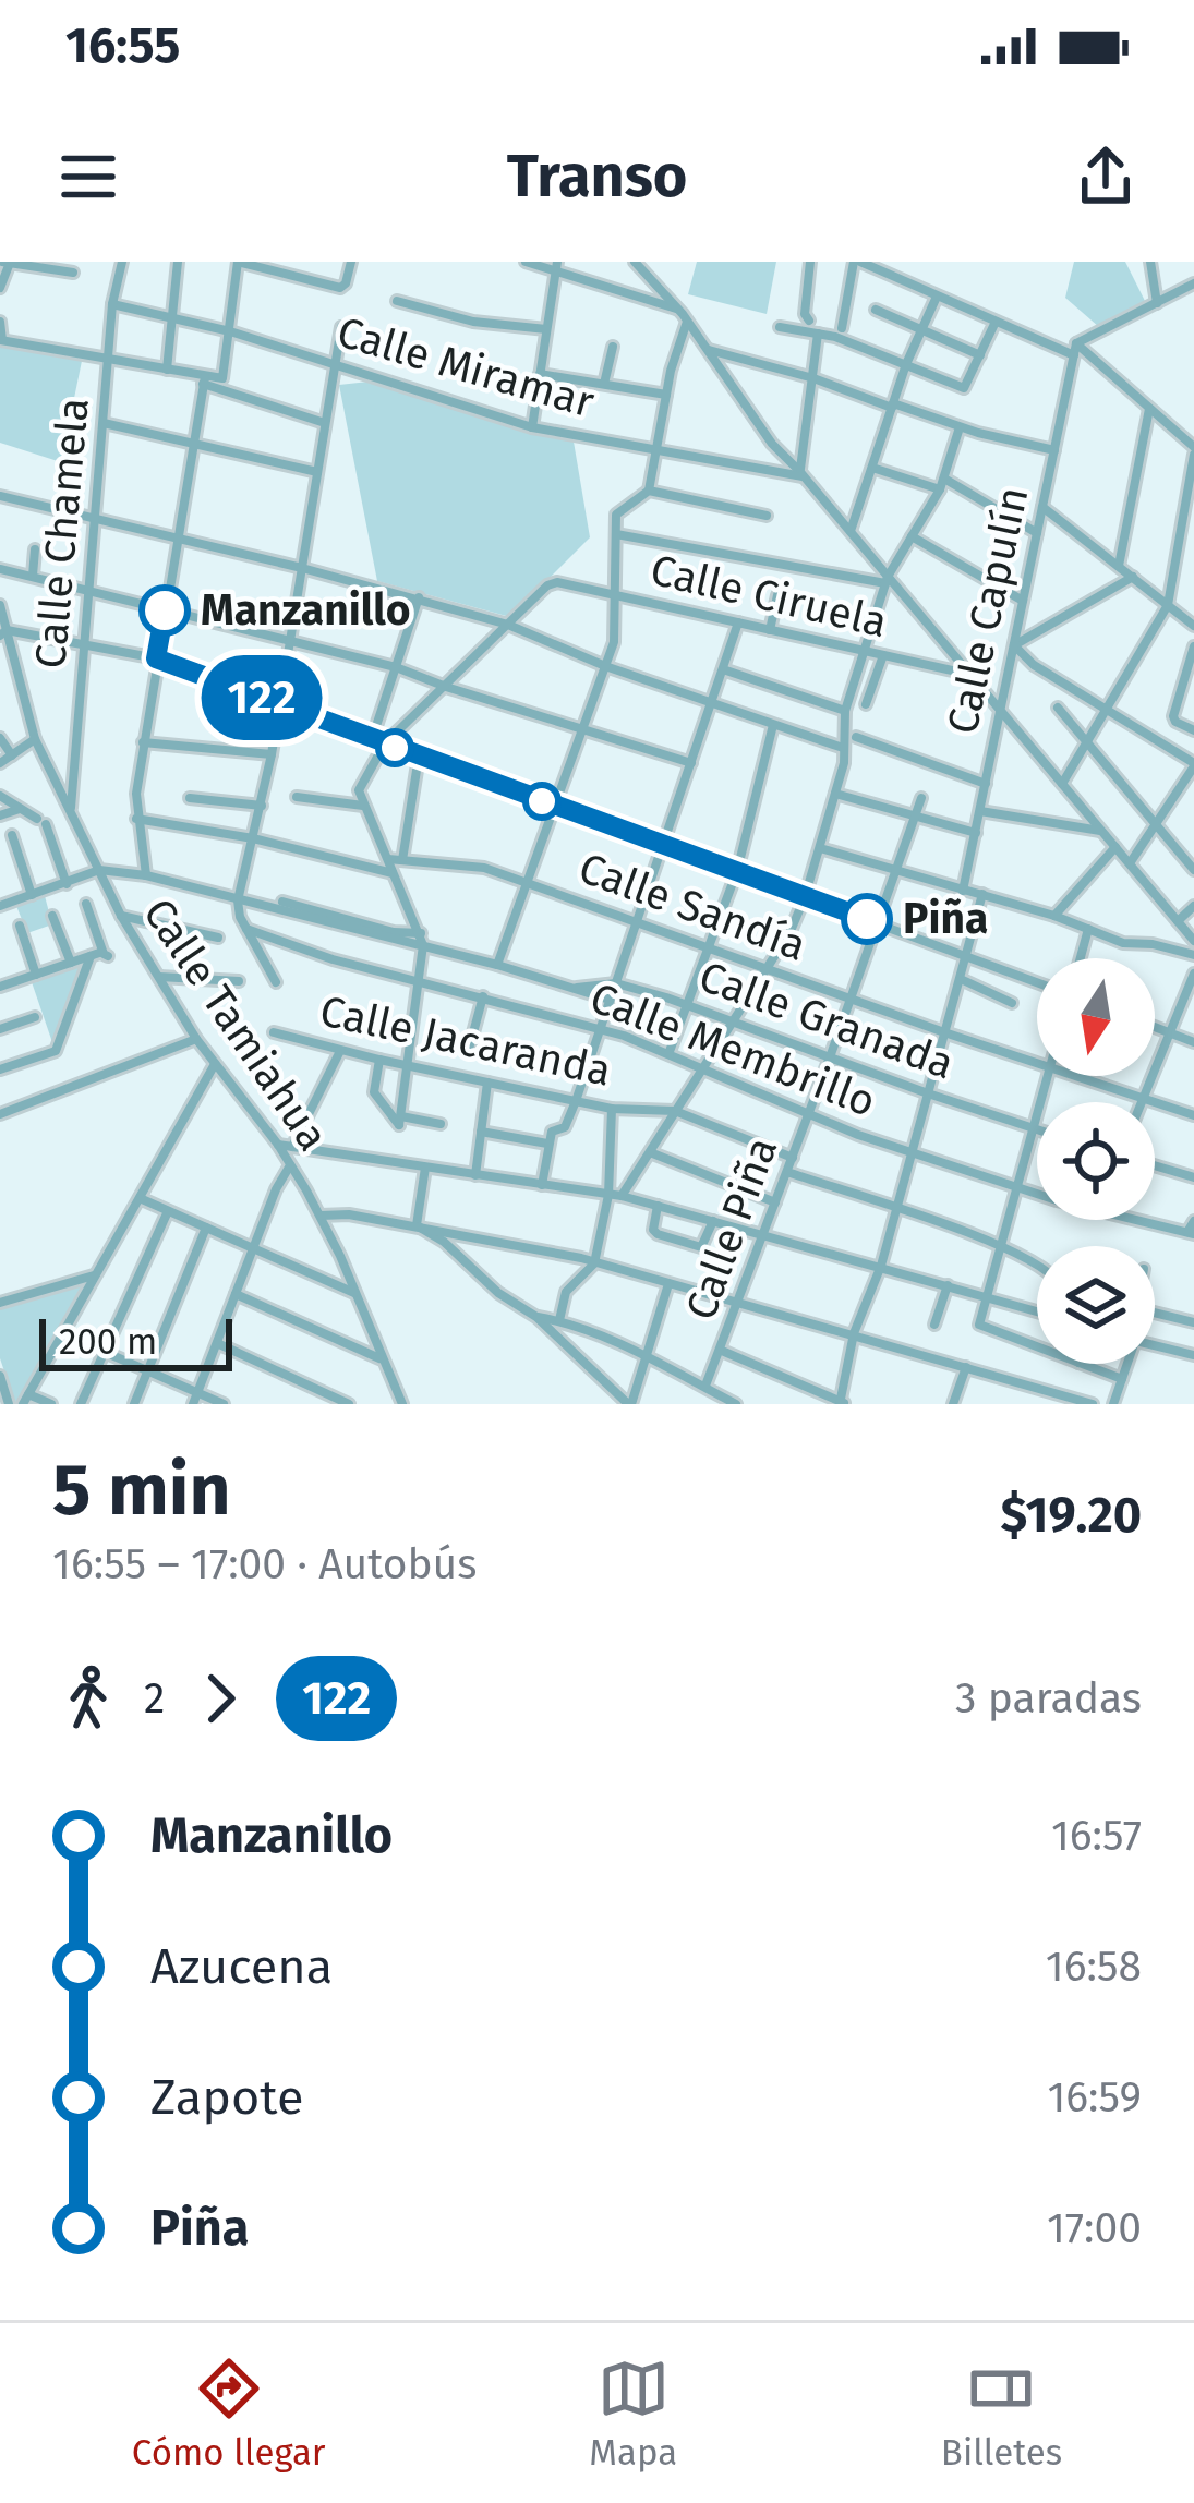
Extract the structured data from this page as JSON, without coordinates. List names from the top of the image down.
{
  "streets": {
    "street": [
      "Calle Miramar",
      "Calle Chamela",
      "Calle Ciruela",
      "Calle Capulín",
      "Calle Sandía",
      "Calle Granada",
      "Calle Tamiahua",
      "Calle Jacaranda",
      "Calle Membrillo",
      "Calle Piña"
    ]
  },
  "crossings": [
    ["Calle Miramar", "Calle Chamela"],
    ["Calle Chamela", "Calle Tamiahua"],
    ["Calle Sandía", "Calle Piña"],
    ["Calle Granada", "Calle Tamiahua"],
    ["Calle Granada", "Calle Piña"],
    ["Calle Jacaranda", "Calle Piña"],
    ["Calle Membrillo", "Calle Piña"]
  ],
  "places": ["Manzanillo", "Piña"],
  "lines": ["bus line 122"],
  "scale_bar": "200 m",
  "north": "bottom",
  "page": {
    "status": "16:55",
    "header": "Transo",
    "on_map": "122",
    "scale": "200 m",
    "heading": ["5 min", "16:55 – 17:00 · Autobús", "$19.20"],
    "legs": ["2", "122", "3 paradas"],
    "list": [
      {
        "name": "Manzanillo",
        "value": "16:57"
      },
      {
        "name": "Azucena",
        "value": "16:58"
      },
      {
        "name": "Zapote",
        "value": "16:59"
      },
      {
        "name": "Piña",
        "value": "17:00"
      }
    ],
    "tabs": ["Cómo llegar", "Mapa", "Billetes"]
  }
}
